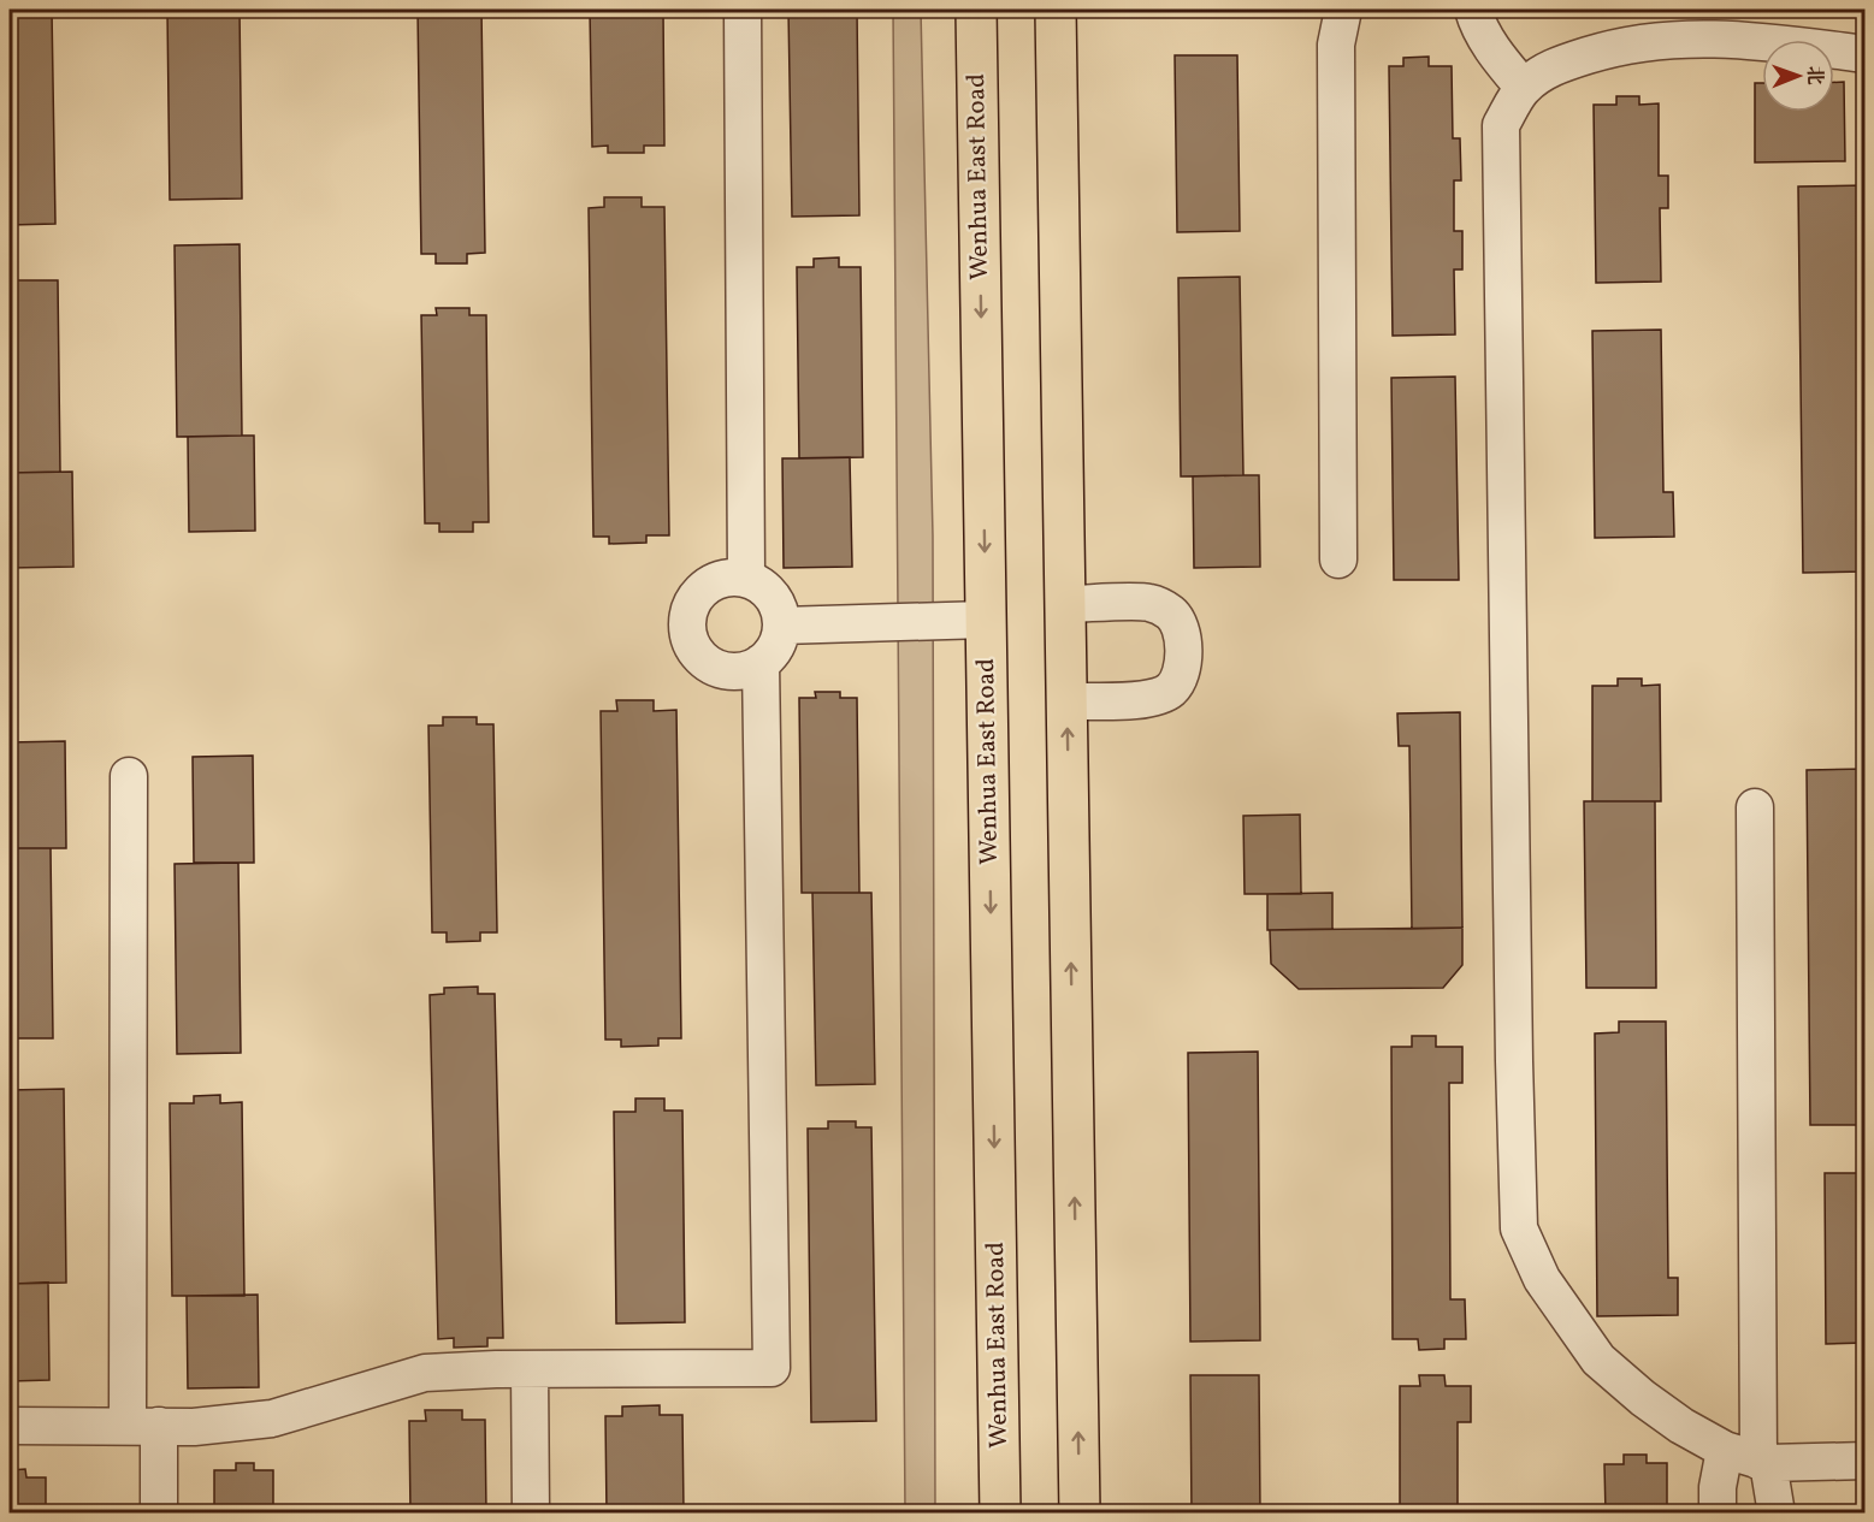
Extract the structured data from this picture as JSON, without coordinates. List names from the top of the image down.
{
  "streets": {
    "main road": ["Wenhua East Road"]
  },
  "north": "right"
}
